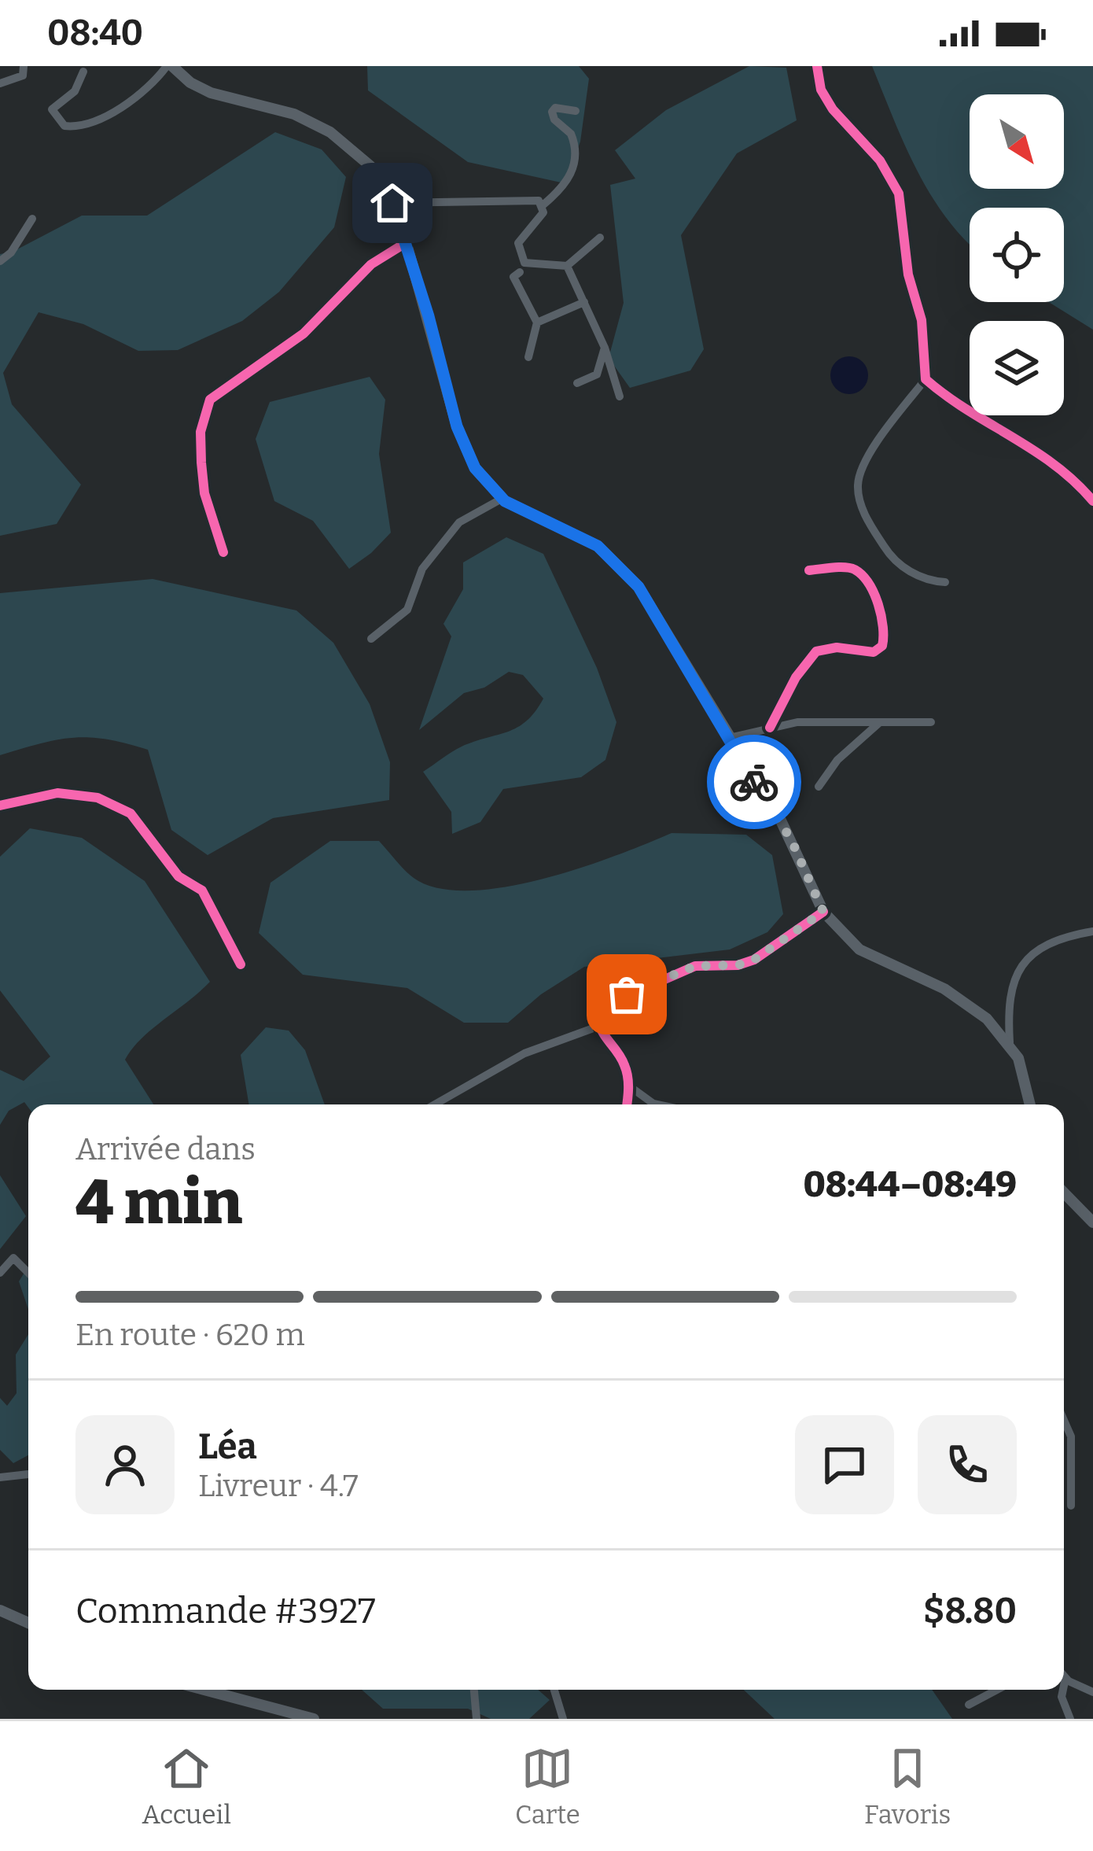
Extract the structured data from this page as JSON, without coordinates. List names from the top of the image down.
{
  "north": "bottom right",
  "page": {
    "status": "08:40",
    "heading": ["4 min", "Arrivée dans", "08:44–08:49"],
    "panel": [
      "Léa",
      "Livreur · 4.7",
      "Commande #3927",
      "$8.80"
    ],
    "bar": "En route · 620 m",
    "tabs": ["Accueil", "Carte", "Favoris"]
  }
}
